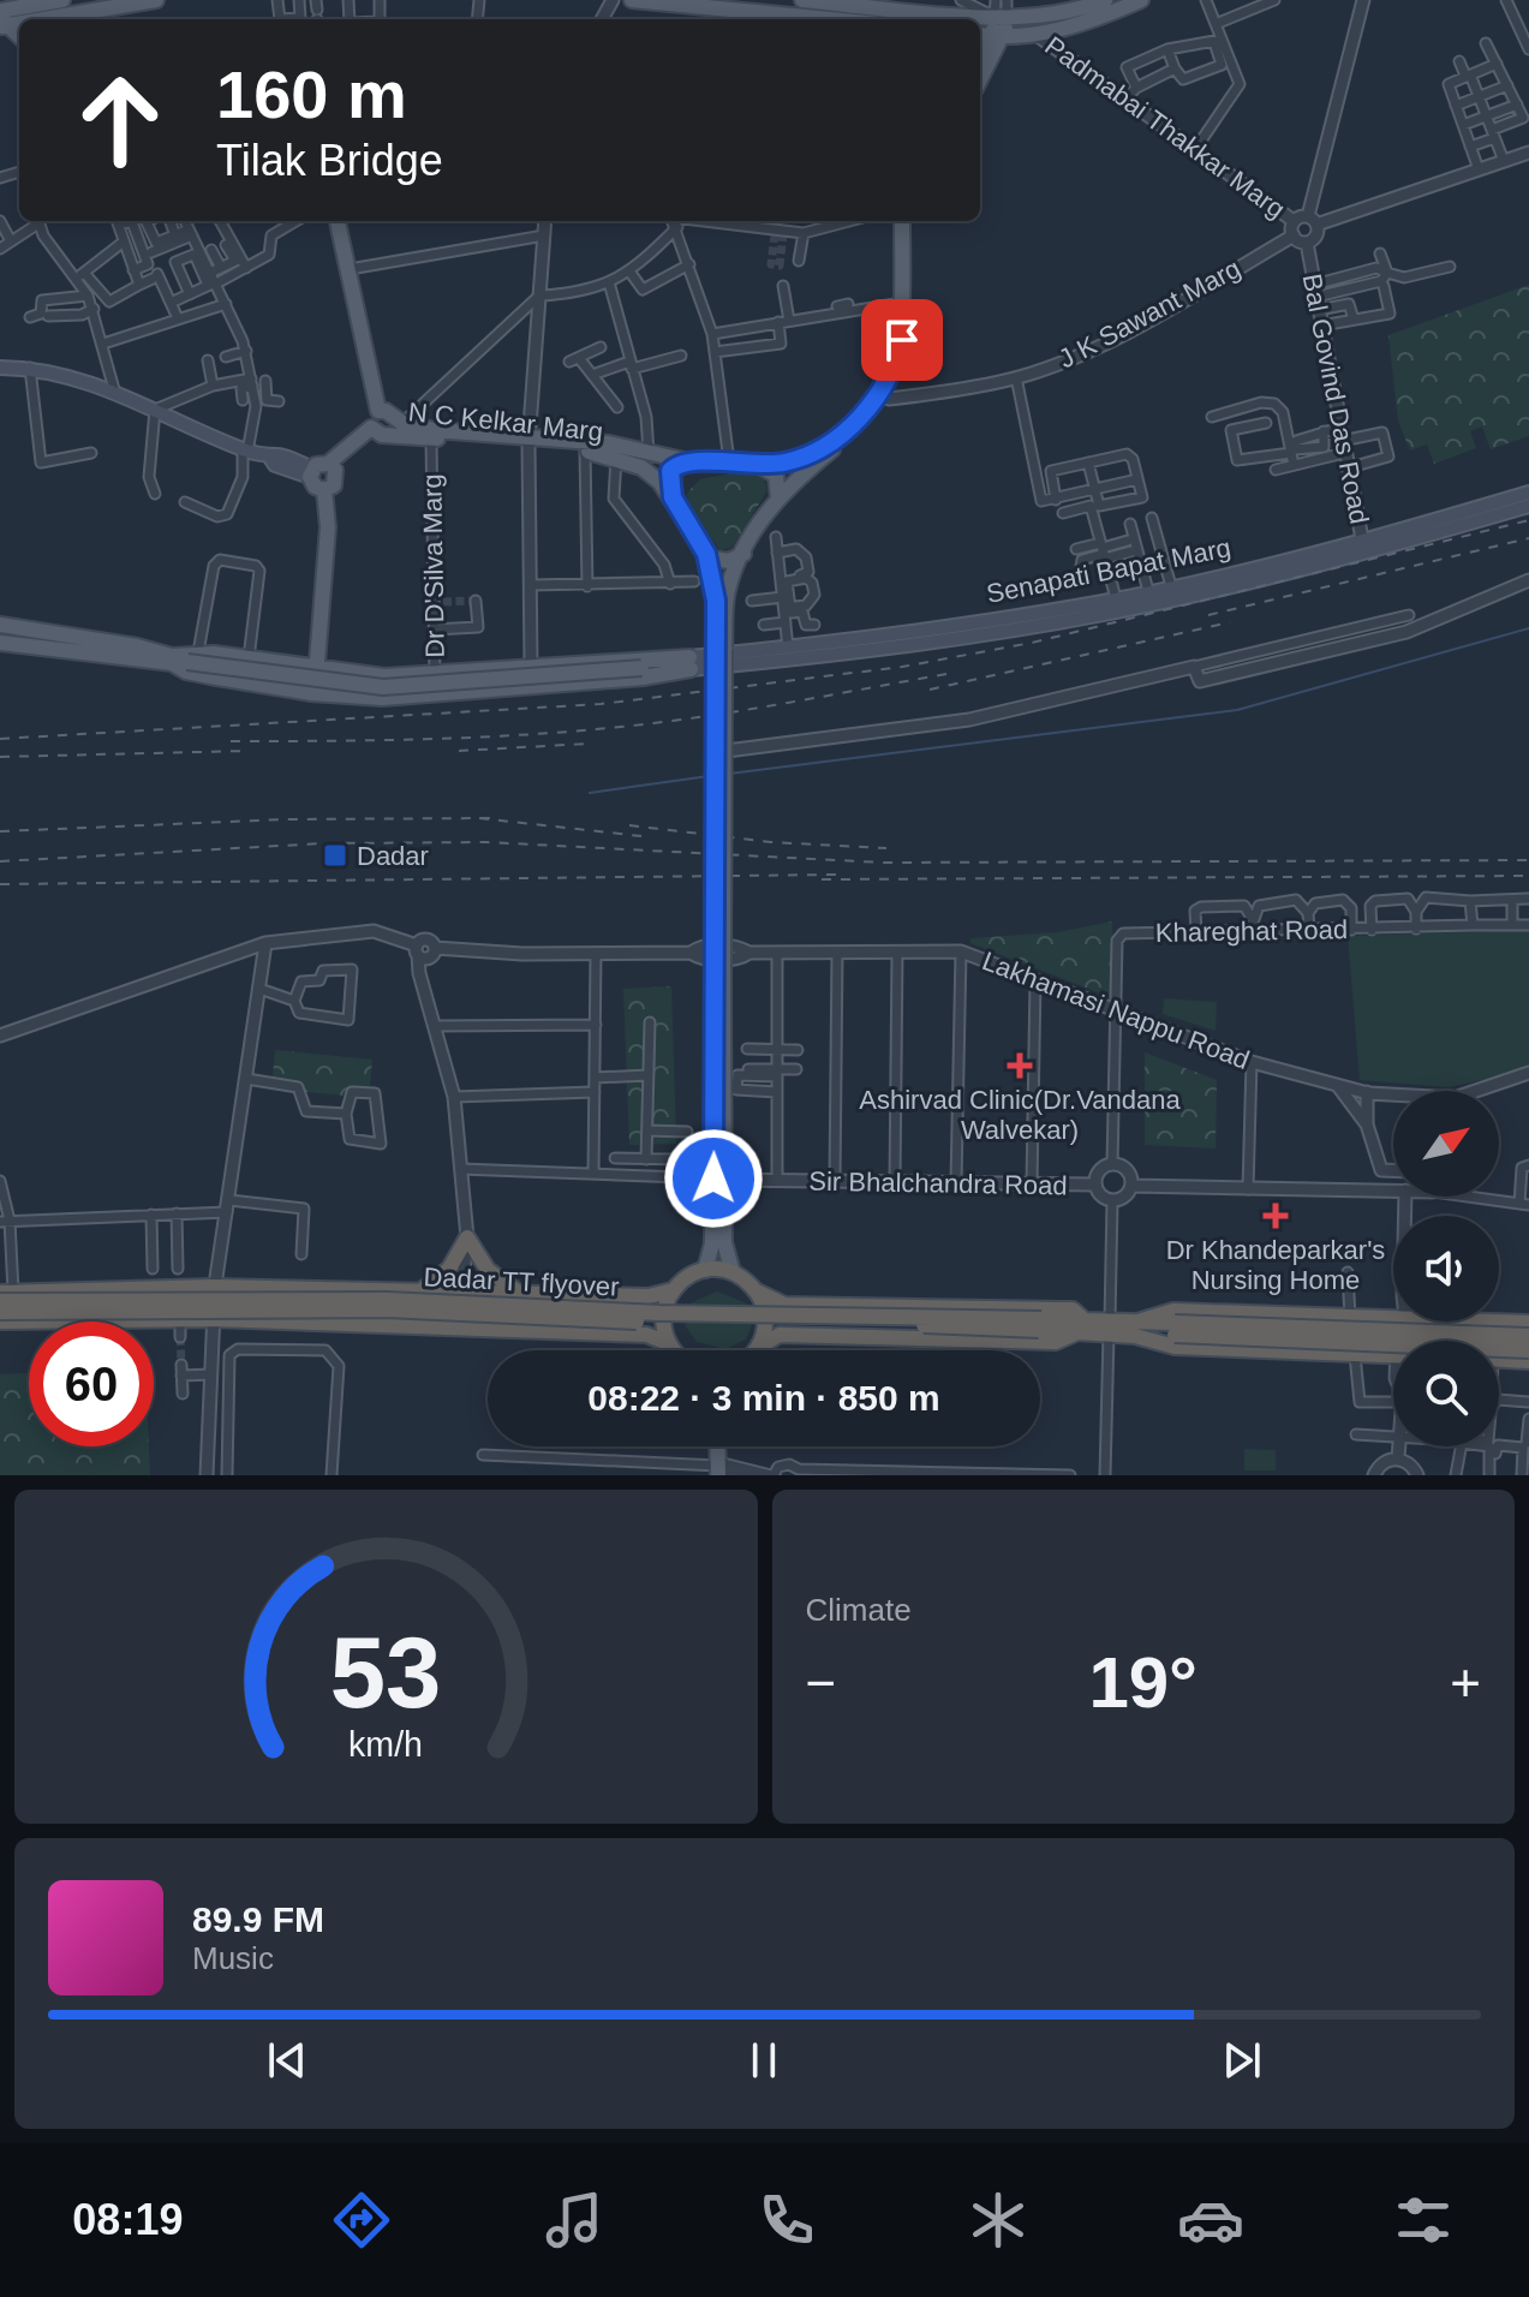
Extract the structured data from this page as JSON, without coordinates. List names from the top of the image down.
{
  "streets": {
    "highway": ["Dadar TT flyover"],
    "main road": ["N C Kelkar Marg", "Senapati Bapat Marg"],
    "street": [
      "Padmabai Thakkar Marg",
      "J K Sawant Marg",
      "Bal Govind Das Road",
      "Dr D'Silva Marg",
      "Khareghat Road",
      "Lakhamasi Nappu Road",
      "Sir Bhalchandra Road"
    ]
  },
  "crossings": [
    ["Bal Govind Das Road", "Senapati Bapat Marg"],
    ["N C Kelkar Marg", "Dr D'Silva Marg"],
    ["Khareghat Road", "Lakhamasi Nappu Road"],
    ["Khareghat Road", "Sir Bhalchandra Road"]
  ],
  "places": {
    "transit": ["Dadar"],
    "health": ["Ashirvad Clinic(Dr.Vandana Walvekar)", "Dr Khandeparkar's Nursing Home"]
  },
  "north": "top right",
  "page": {
    "turn": ["160 m", "Tilak Bridge"],
    "limit": "60",
    "trip": "08:22 · 3 min · 850 m",
    "tile": "Climate",
    "heat": ["−", "19°", "+"],
    "song": ["89.9 FM", "Music"],
    "tabs": "08:19",
    "gauge": ["53", "km/h"]
  }
}
